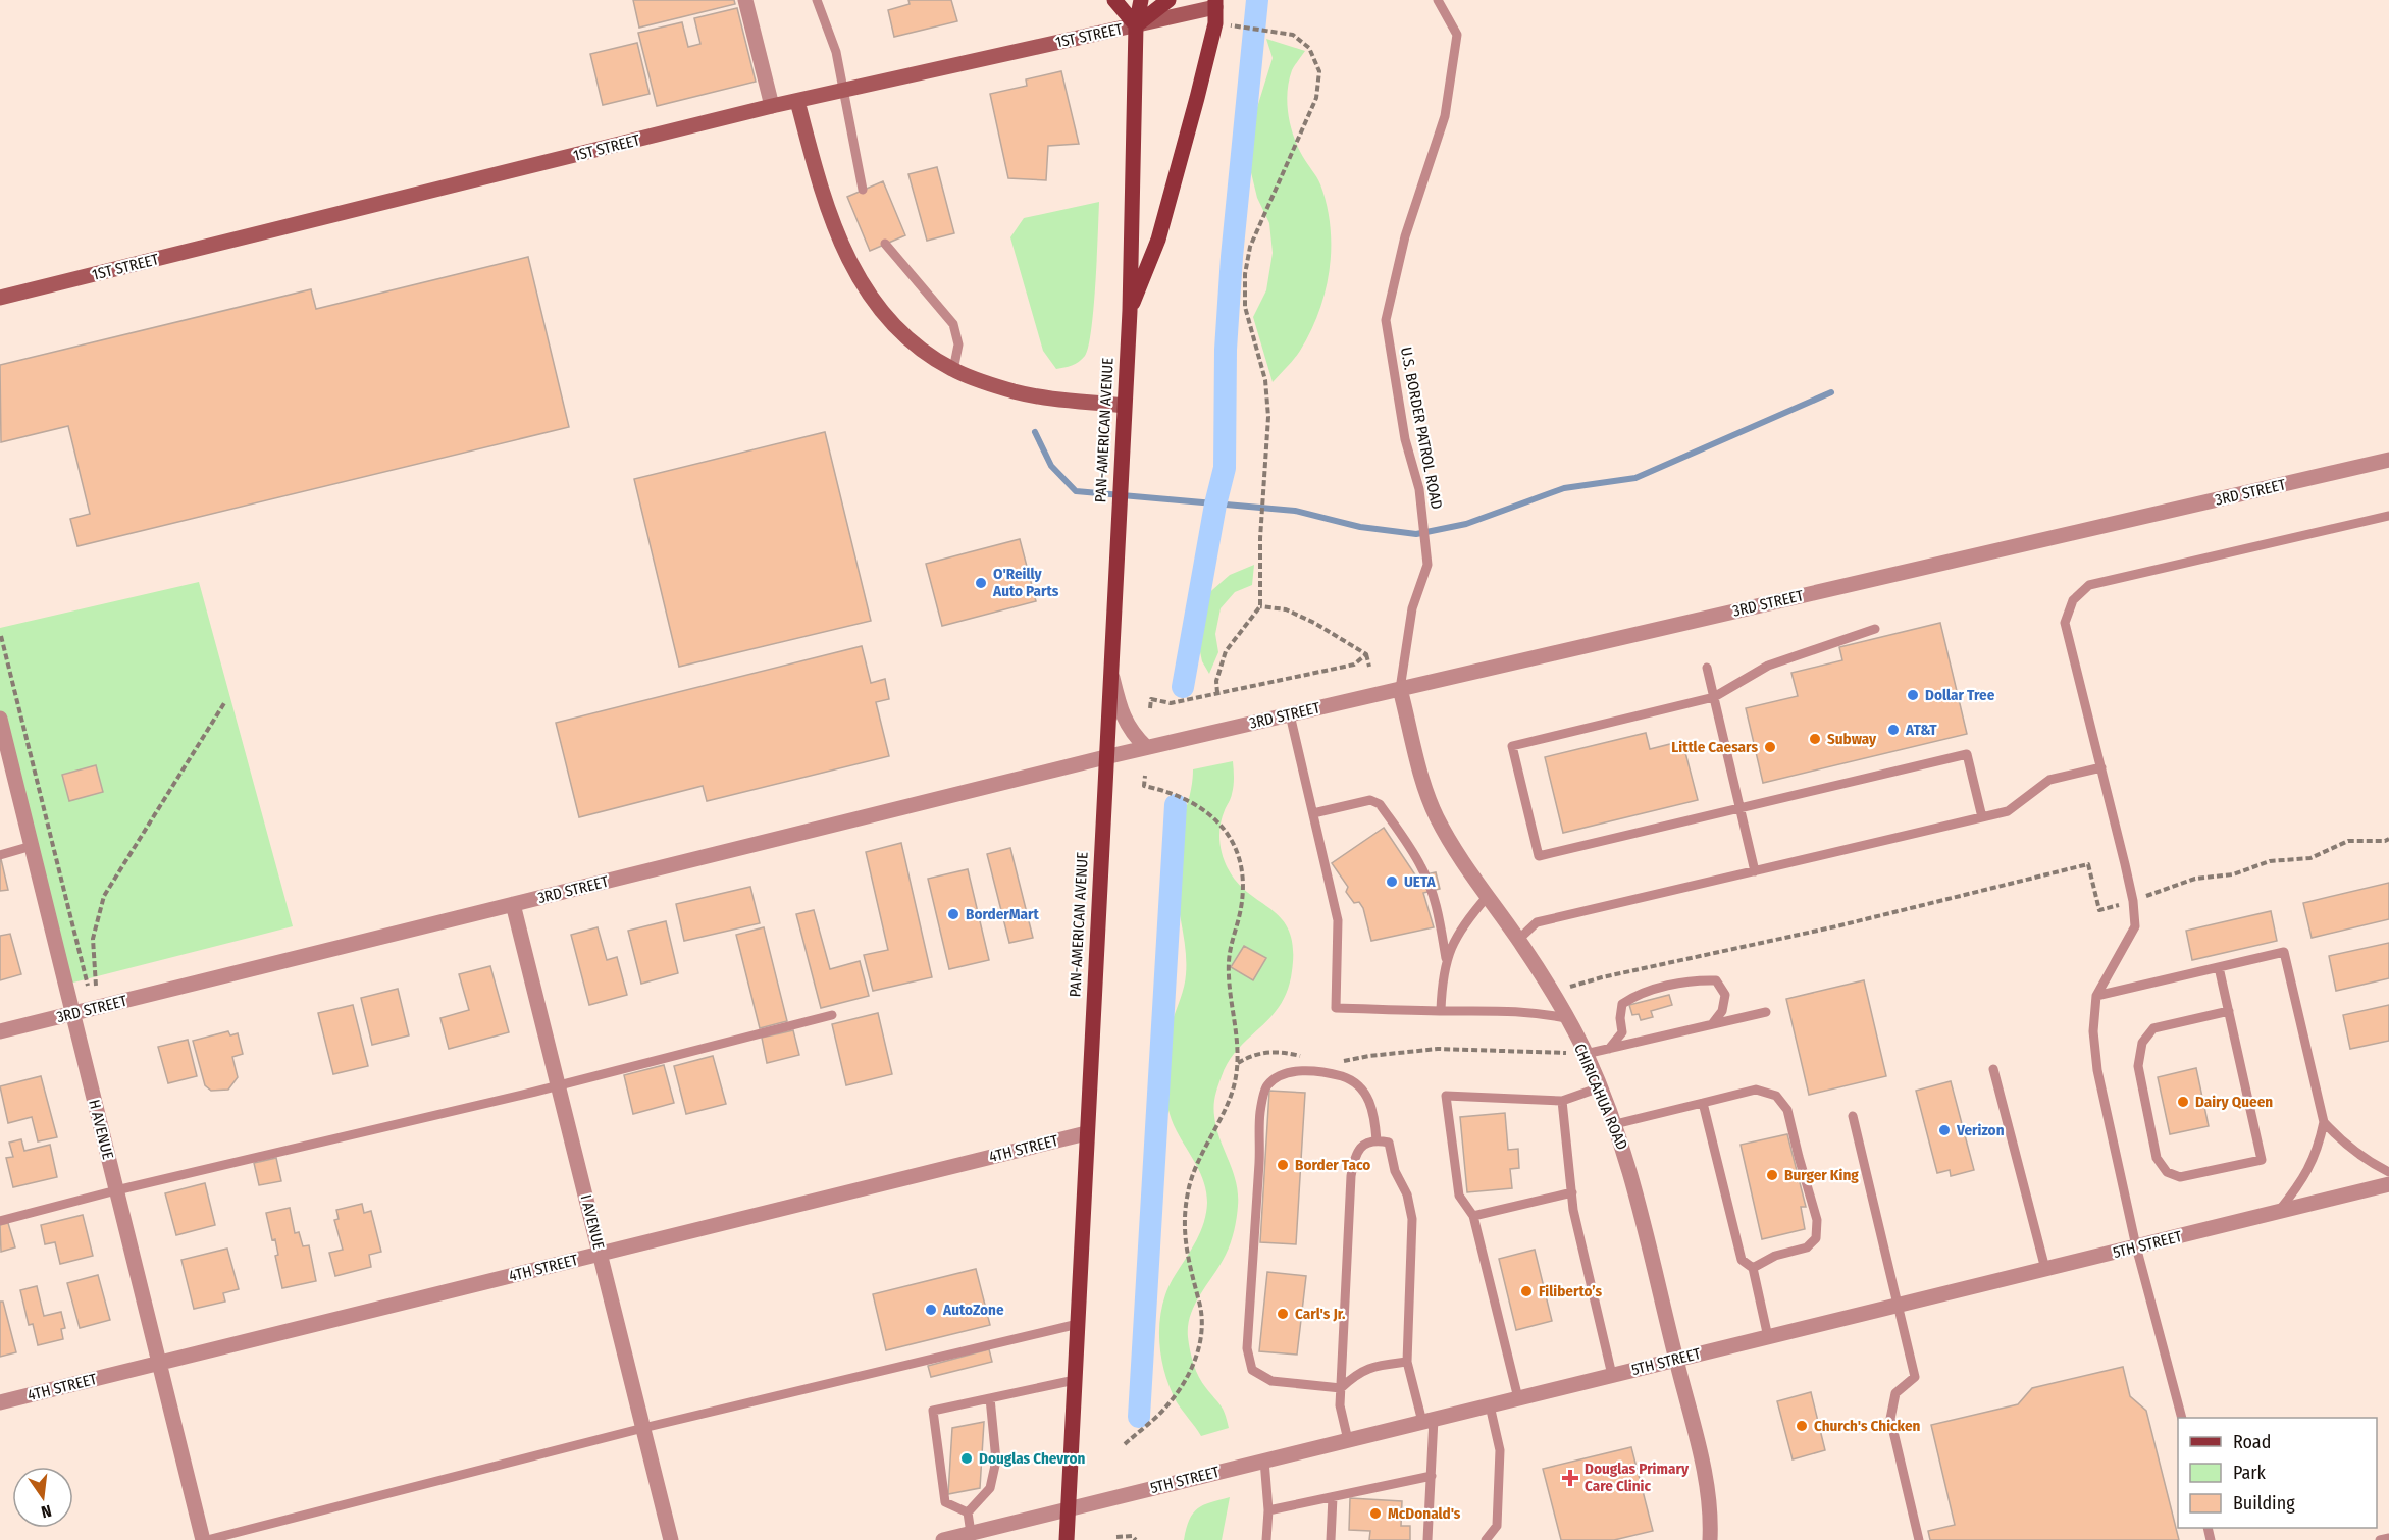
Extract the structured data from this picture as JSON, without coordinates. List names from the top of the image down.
{
  "streets": {
    "main road": ["1ST STREET", "PAN-AMERICAN AVENUE"],
    "street": [
      "3RD STREET",
      "CHIRICAHUA ROAD",
      "H AVENUE",
      "4TH STREET",
      "I AVENUE",
      "5TH STREET"
    ],
    "lane": ["U.S. BORDER PATROL ROAD"]
  },
  "crossings": [
    ["1ST STREET", "PAN-AMERICAN AVENUE"],
    ["U.S. BORDER PATROL ROAD", "3RD STREET"],
    ["U.S. BORDER PATROL ROAD", "CHIRICAHUA ROAD"],
    ["PAN-AMERICAN AVENUE", "3RD STREET"],
    ["PAN-AMERICAN AVENUE", "4TH STREET"],
    ["PAN-AMERICAN AVENUE", "5TH STREET"],
    ["3RD STREET", "CHIRICAHUA ROAD"],
    ["3RD STREET", "H AVENUE"],
    ["3RD STREET", "I AVENUE"],
    ["CHIRICAHUA ROAD", "5TH STREET"],
    ["H AVENUE", "4TH STREET"],
    ["4TH STREET", "I AVENUE"]
  ],
  "places": {
    "other": [
      "O'Reilly Auto Parts",
      "Dollar Tree",
      "AT&T",
      "Subway",
      "Little Caesars",
      "UETA",
      "BorderMart",
      "Dairy Queen",
      "Verizon",
      "Border Taco",
      "Burger King",
      "Filiberto’s",
      "AutoZone",
      "Carl's Jr.",
      "Church's Chicken",
      "Douglas Chevron",
      "McDonald's"
    ],
    "health": ["Douglas Primary Care Clinic"]
  },
  "legend": ["Road", "Park", "Building"],
  "north": "bottom"
}
